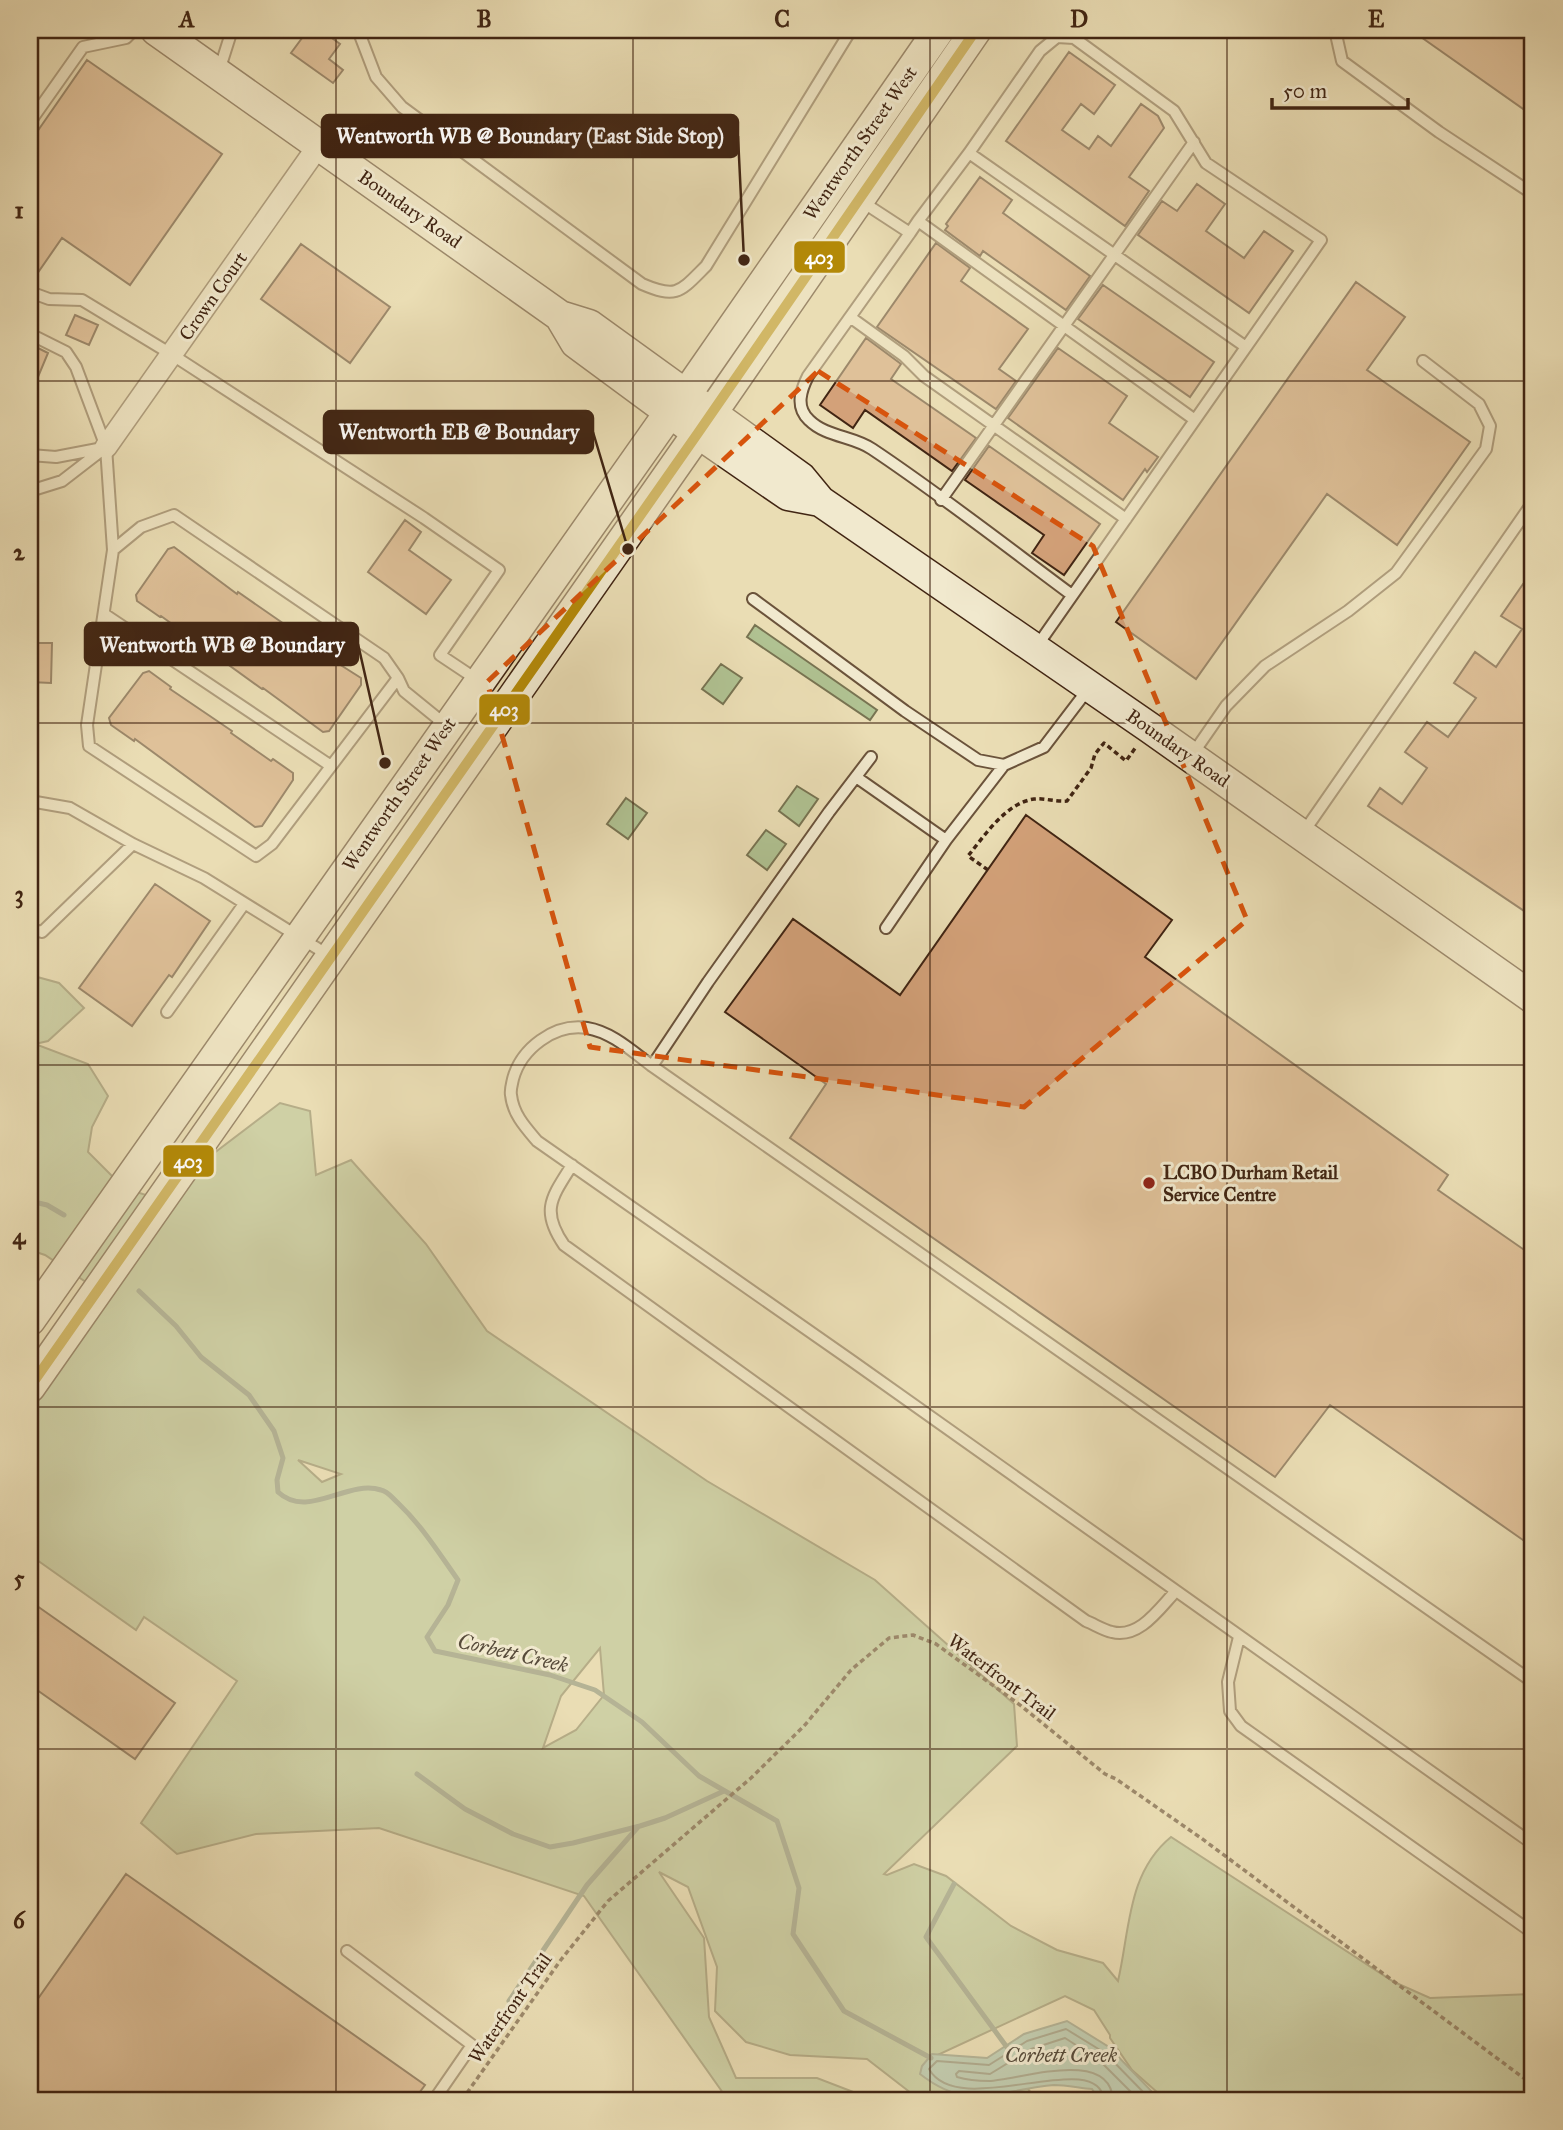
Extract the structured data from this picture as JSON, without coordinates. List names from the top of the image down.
{
  "streets": {
    "main road": ["Wentworth Street West", "Boundary Road"],
    "street": ["Crown Court"],
    "path": ["Waterfront Trail"]
  },
  "crossings": [
    ["Wentworth Street West", "Boundary Road"],
    ["Boundary Road", "Crown Court"]
  ],
  "water": ["Corbett Creek"],
  "places": [
    "Wentworth WB @ Boundary (East Side Stop)",
    "Wentworth EB @ Boundary",
    "Wentworth WB @ Boundary",
    "LCBO Durham Retail Service Centre"
  ],
  "lines": ["transit line 403"],
  "scale_bar": "50 m",
  "grid": {
    "columns": [
      "A",
      "B",
      "C",
      "D",
      "E"
    ],
    "rows": [
      "1",
      "2",
      "3",
      "4",
      "5",
      "6"
    ]
  }
}
